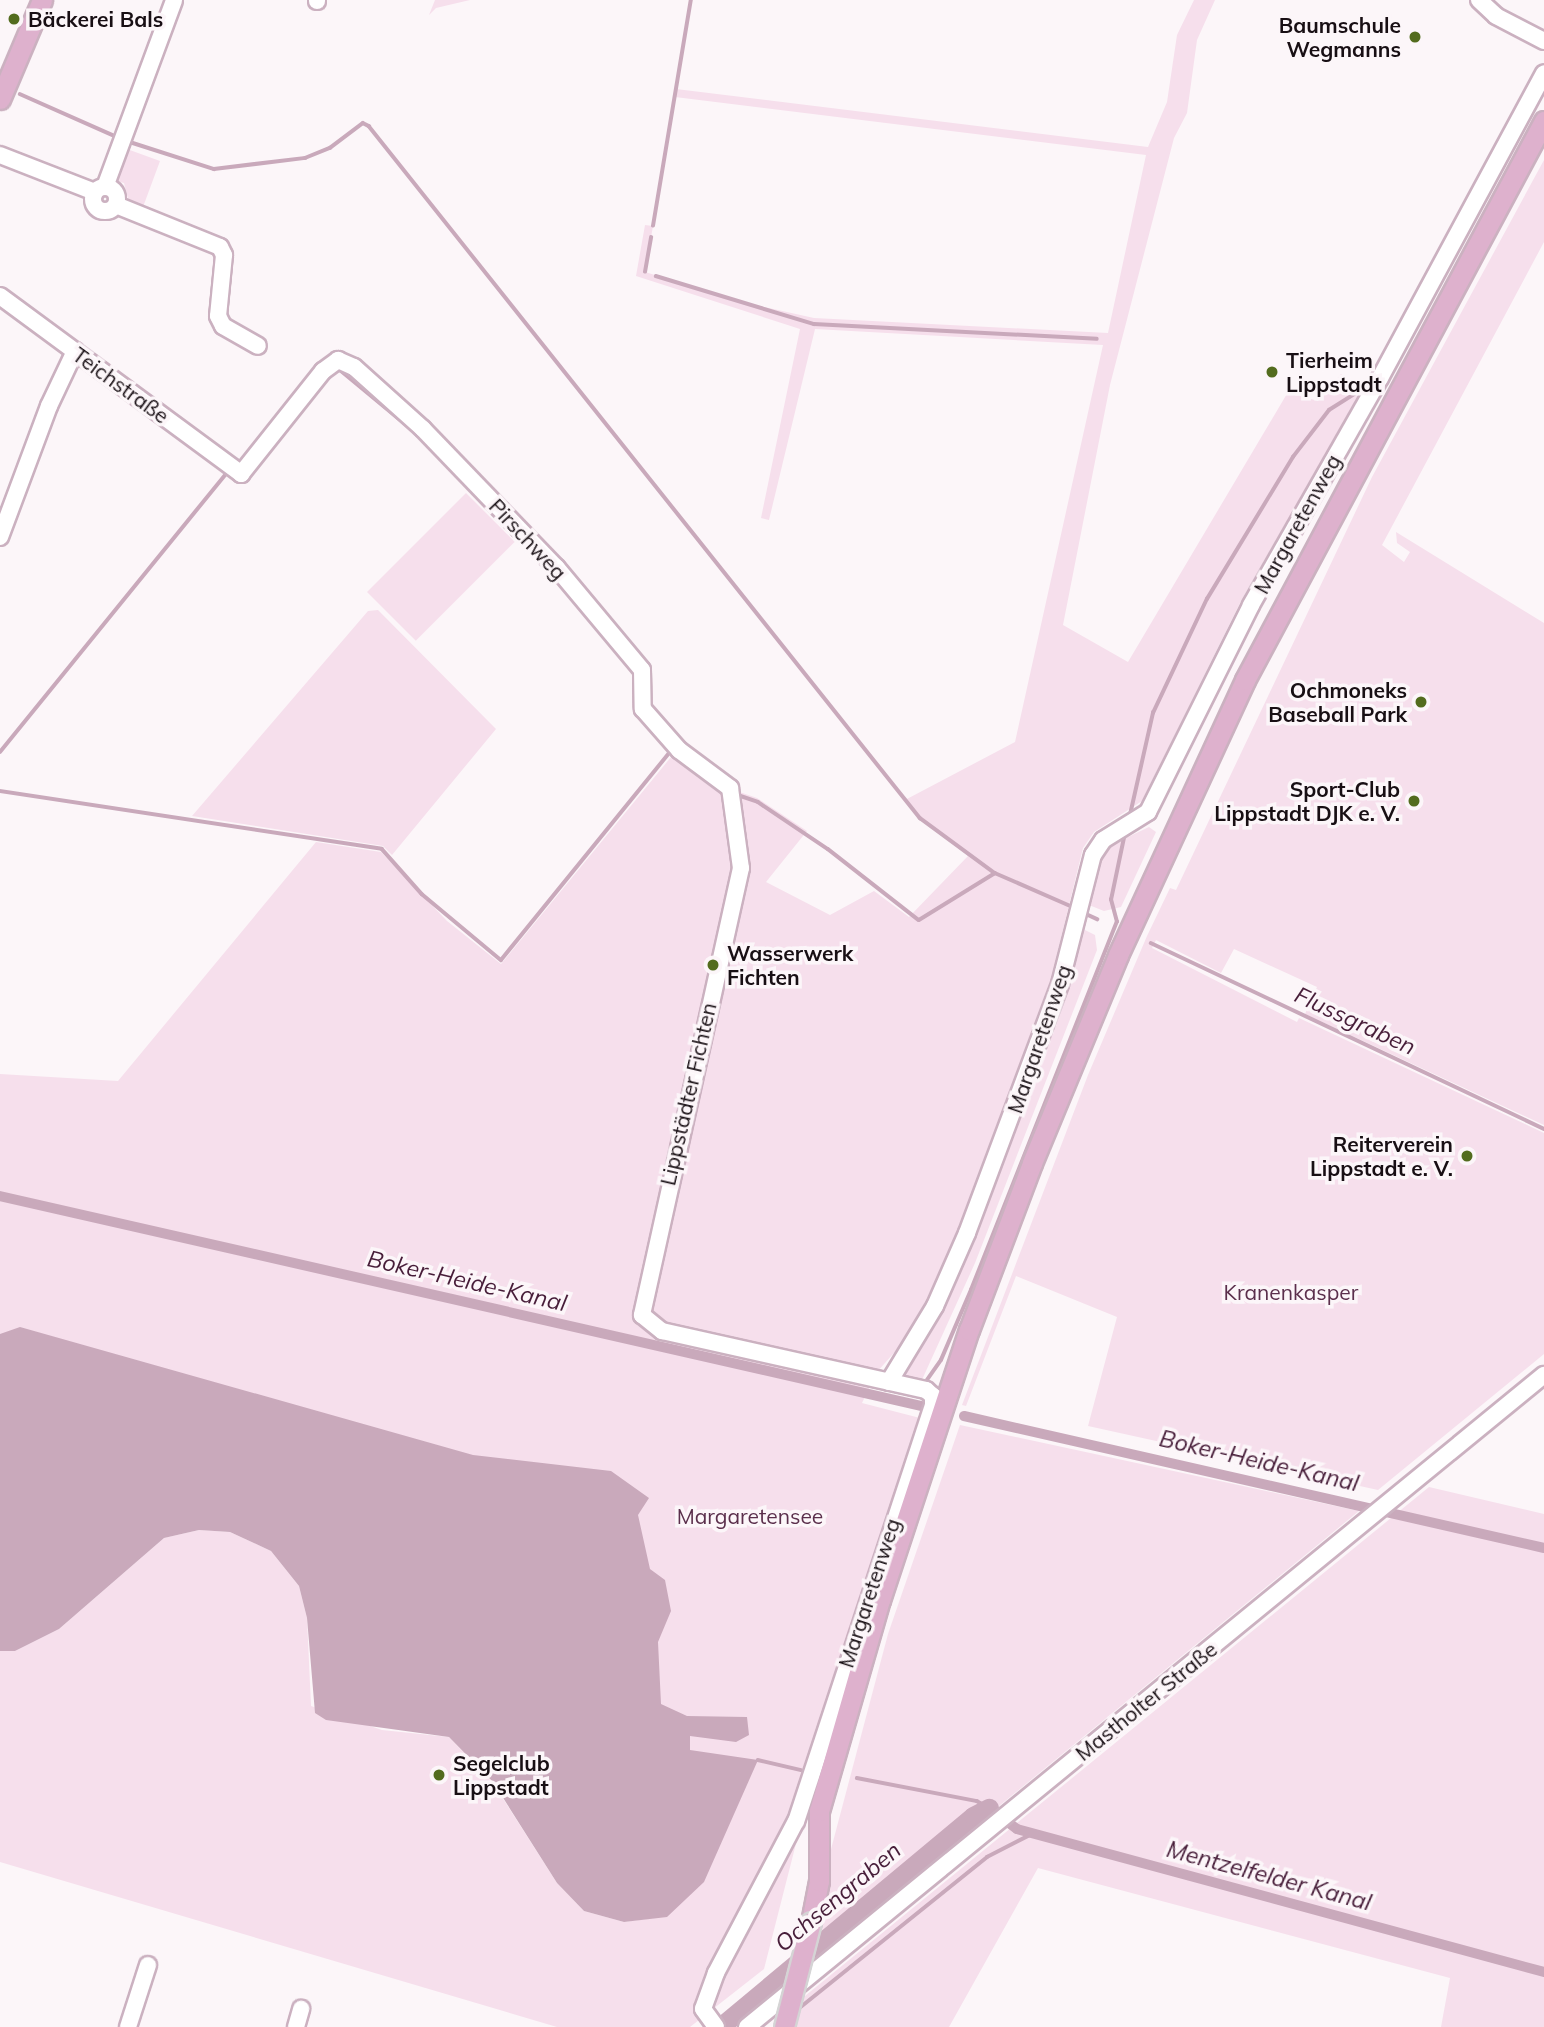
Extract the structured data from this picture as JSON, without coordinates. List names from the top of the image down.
{
  "streets": {
    "street": [
      "Teichstraße",
      "Margaretenweg",
      "Pirschweg",
      "Lippstädter Fichten",
      "Mastholter Straße"
    ]
  },
  "crossings": [
    ["Teichstraße", "Pirschweg"],
    ["Margaretenweg", "Lippstädter Fichten"],
    ["Pirschweg", "Lippstädter Fichten"]
  ],
  "water": [
    "Flussgraben",
    "Boker-Heide-Kanal",
    "Mentzelfelder Kanal",
    "Ochsengraben"
  ],
  "parks": ["Kranenkasper", "Margaretensee"],
  "places": [
    "Bäckerei Bals",
    "Baumschule Wegmanns",
    "Tierheim Lippstadt",
    "Ochmoneks Baseball Park",
    "Sport-Club Lippstadt DJK e. V.",
    "Wasserwerk Fichten",
    "Reiterverein Lippstadt e. V.",
    "Segelclub Lippstadt"
  ]
}
